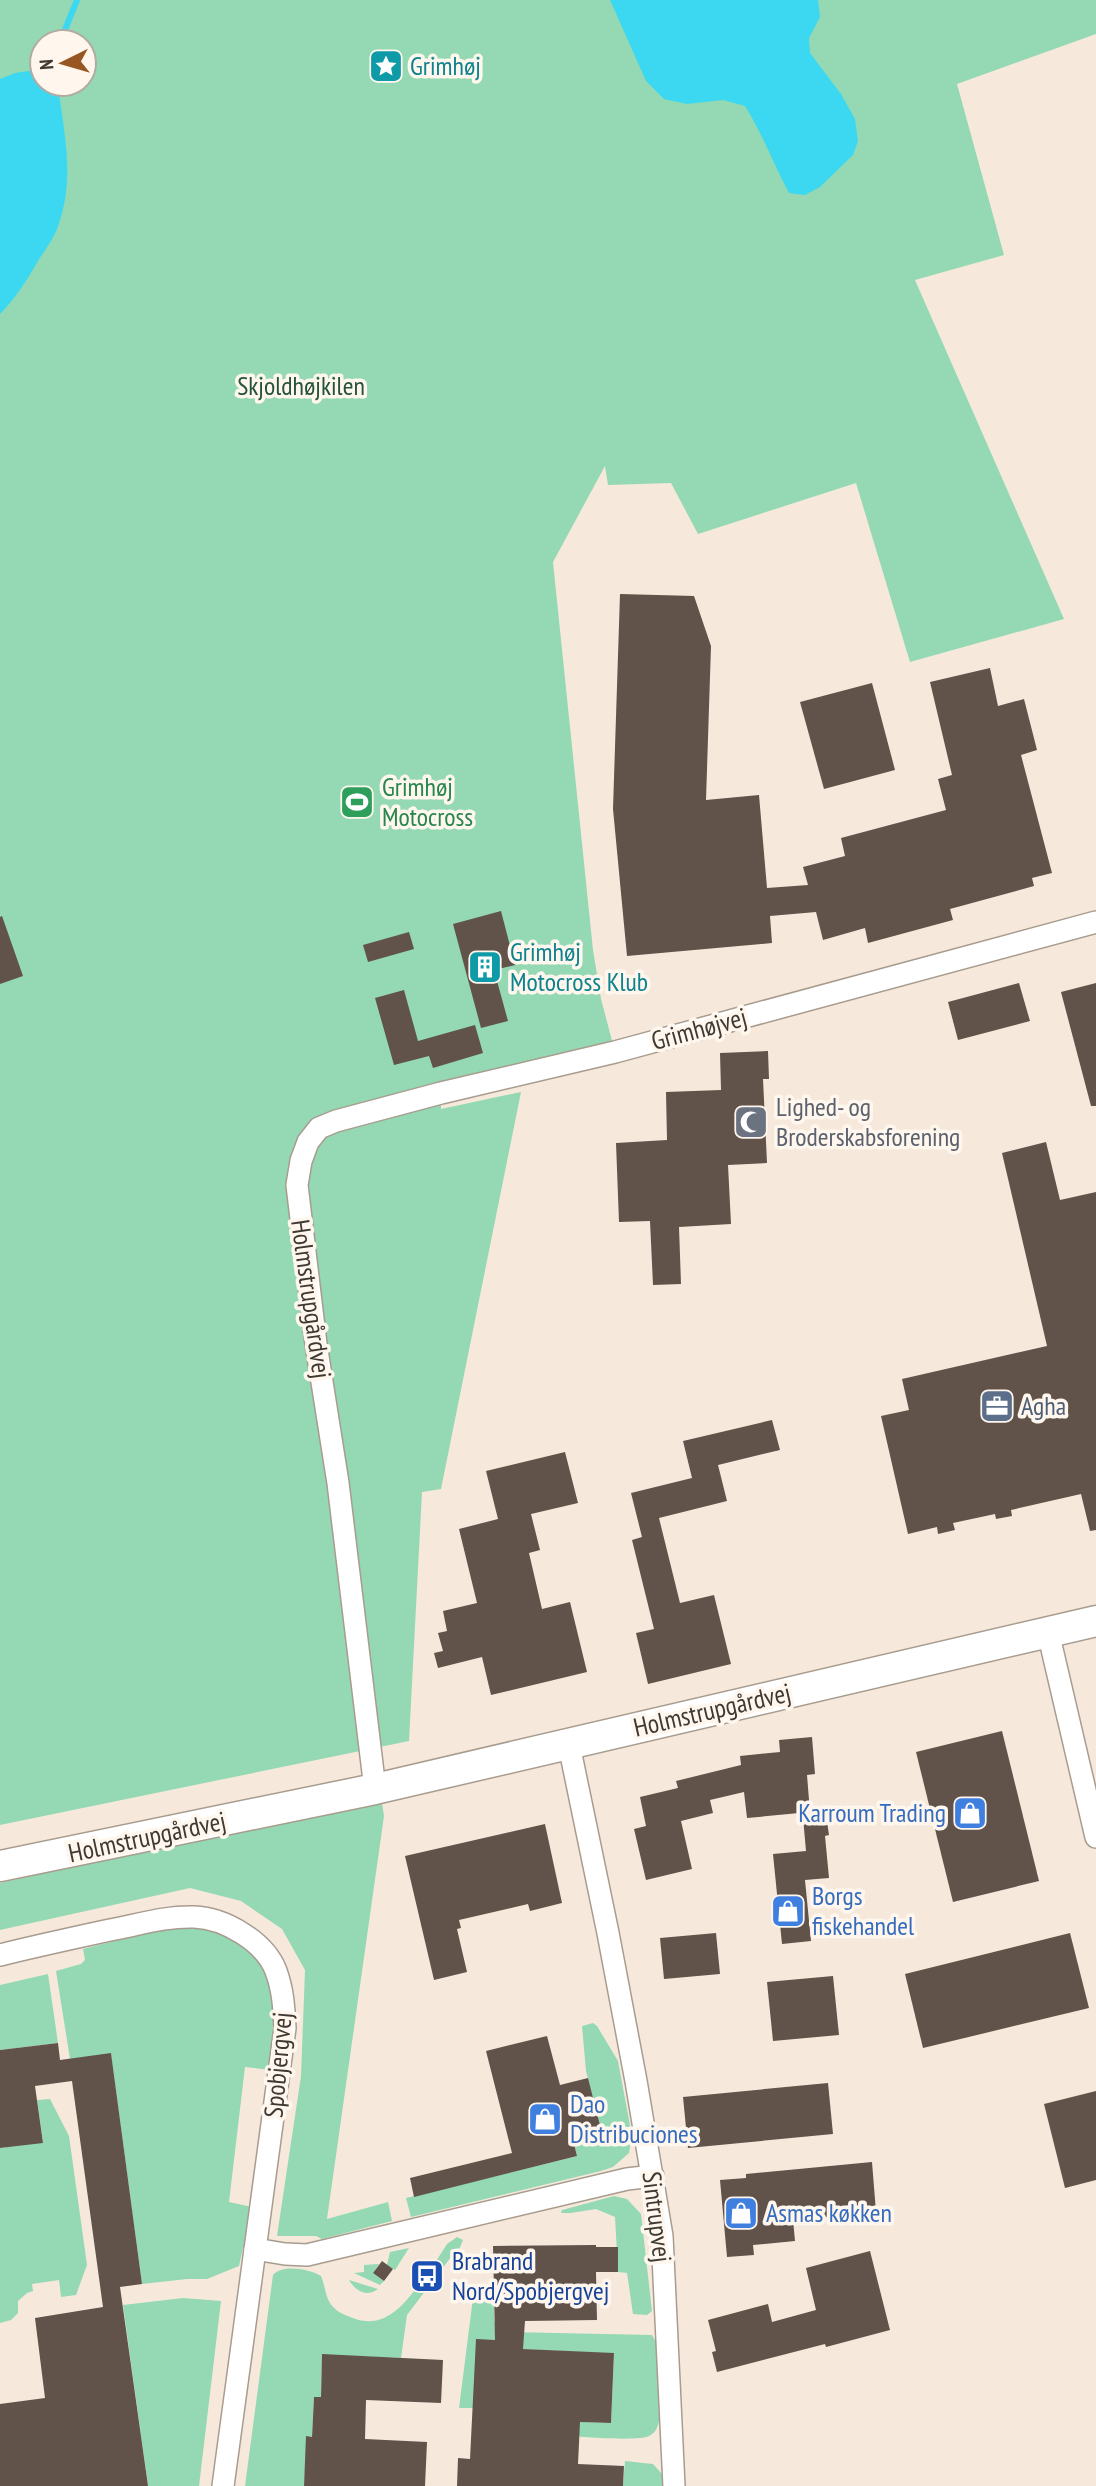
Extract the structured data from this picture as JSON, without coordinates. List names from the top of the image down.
{
  "streets": {
    "street": [
      "Grimhøjvej",
      "Holmstrupgårdvej",
      "Spobjergvej",
      "Sintrupvej"
    ]
  },
  "crossings": [
    ["Grimhøjvej", "Holmstrupgårdvej"],
    ["Holmstrupgårdvej", "Sintrupvej"]
  ],
  "parks": ["Skjoldhøjkilen"],
  "places": {
    "place": ["Grimhøj"],
    "sports": ["Grimhøj Motocross"],
    "building": ["Grimhøj Motocross Klub"],
    "mosque": ["Lighed- og Broderskabsforening"],
    "office": ["Agha"],
    "shop": [
      "Karroum Trading",
      "Borgs fiskehandel",
      "Dao Distribuciones",
      "Asmas køkken"
    ],
    "bus stop": ["Brabrand Nord/Spobjergvej"]
  },
  "north": "left"
}
